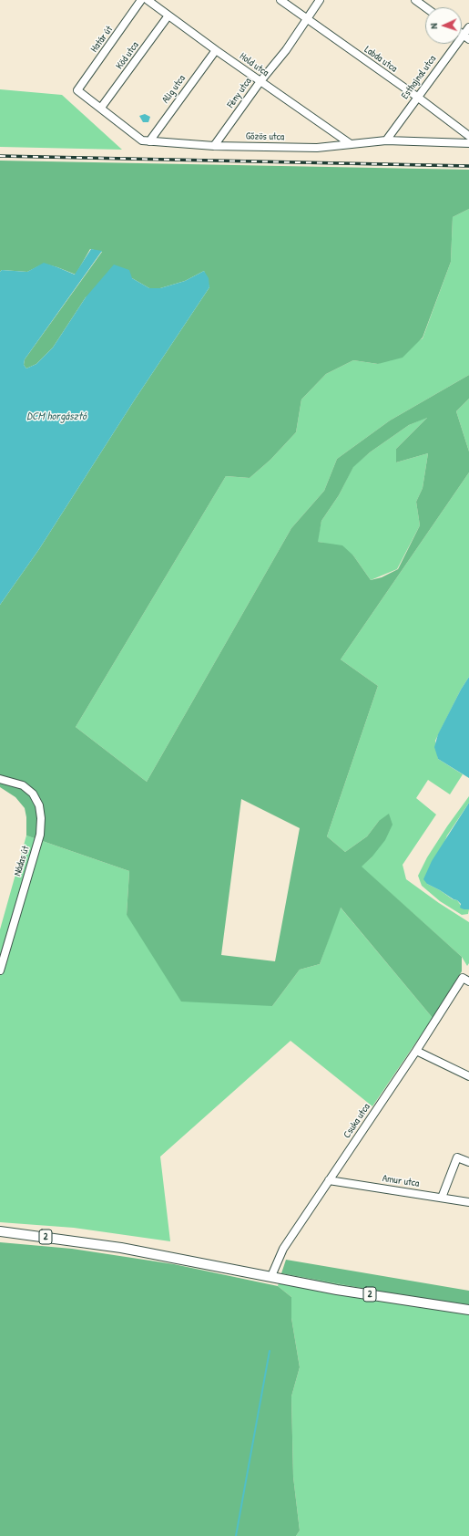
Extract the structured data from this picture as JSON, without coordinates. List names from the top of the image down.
{
  "streets": {
    "main road": ["2"],
    "street": [
      "Határ út",
      "Köd utca",
      "Labda utca",
      "Hold utca",
      "Esthajnal utca",
      "Alig utca",
      "Fény utca",
      "Gőzös utca",
      "Nádas út",
      "Csuka utca",
      "Amur utca"
    ]
  },
  "crossings": [
    ["Határ út", "Gőzös utca"],
    ["Köd utca", "Hold utca"],
    ["Köd utca", "Gőzös utca"],
    ["Labda utca", "Esthajnal utca"],
    ["Labda utca", "Fény utca"],
    ["Hold utca", "Alig utca"],
    ["Hold utca", "Fény utca"],
    ["Hold utca", "Gőzös utca"],
    ["Esthajnal utca", "Gőzös utca"],
    ["Alig utca", "Gőzös utca"],
    ["Fény utca", "Gőzös utca"],
    ["Csuka utca", "Amur utca"],
    ["Csuka utca", "2"]
  ],
  "water": ["DCM horgásztó"],
  "north": "left"
}
